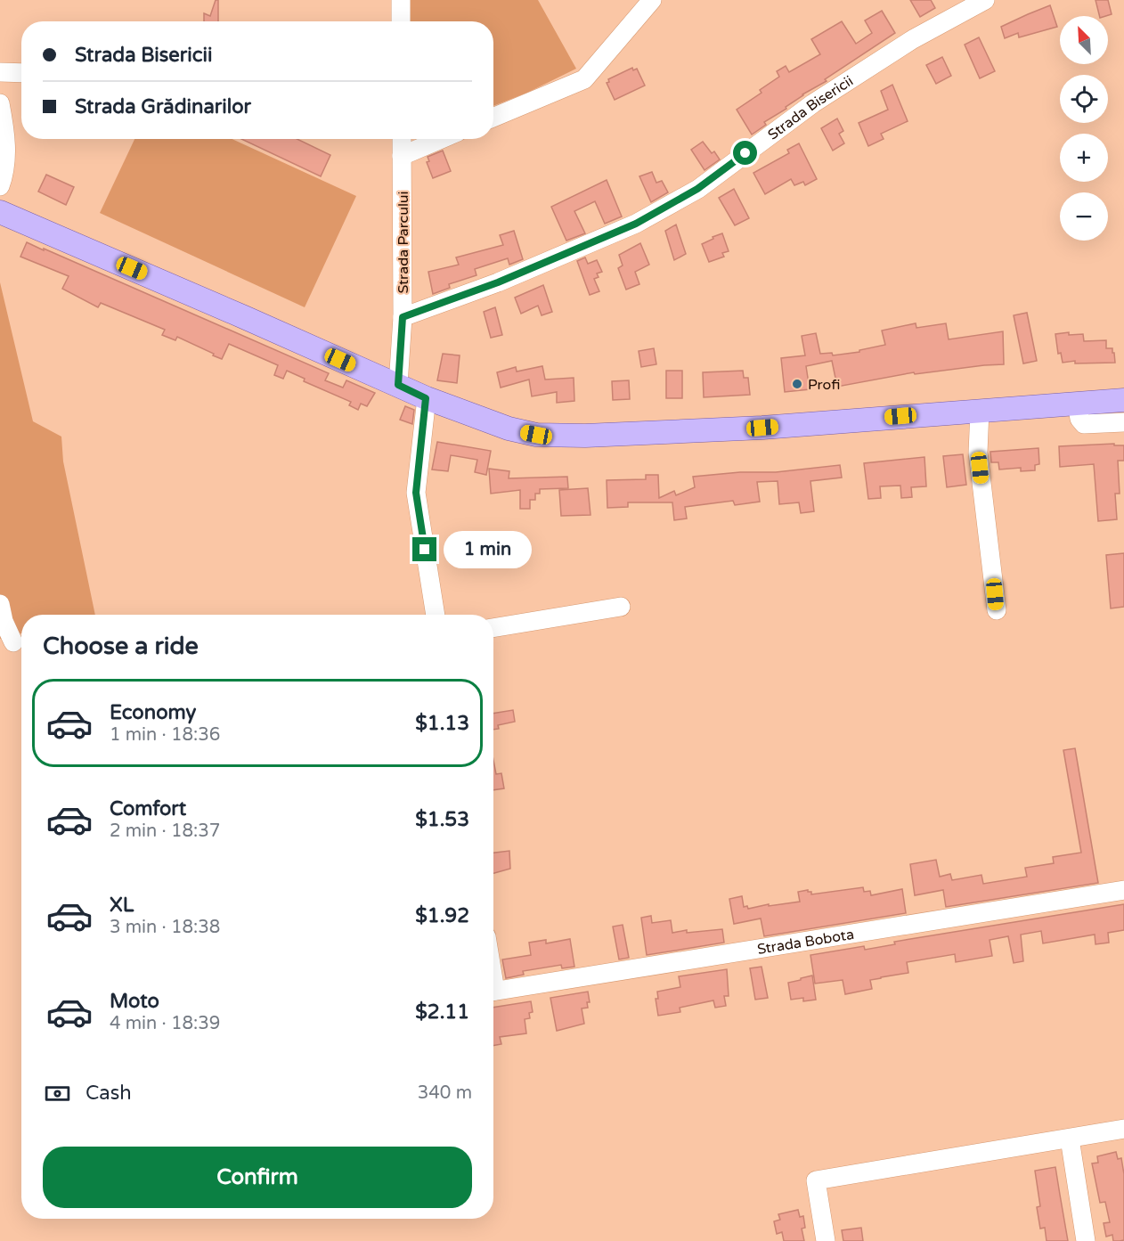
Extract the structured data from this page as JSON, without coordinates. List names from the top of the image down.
{
  "streets": {
    "street": ["Strada Bisericii", "Strada Parcului", "Strada Bobota"]
  },
  "crossings": [
    ["Strada Bisericii", "Strada Parcului"]
  ],
  "places": ["Profi"],
  "north": "top left",
  "page": {
    "map_buttons": ["+", "−"],
    "banner": ["Strada Bisericii", "Strada Grădinarilor"],
    "bubble": "1 min",
    "heading": "Choose a ride",
    "list": [
      {
        "name": "Economy",
        "note": "1 min · 18:36",
        "value": "$1.13"
      },
      {
        "name": "Comfort",
        "note": "2 min · 18:37",
        "value": "$1.53"
      },
      {
        "name": "XL",
        "note": "3 min · 18:38",
        "value": "$1.92"
      },
      {
        "name": "Moto",
        "note": "4 min · 18:39",
        "value": "$2.11"
      }
    ],
    "pay": ["Cash", "340 m"],
    "buttons": "Confirm"
  }
}
